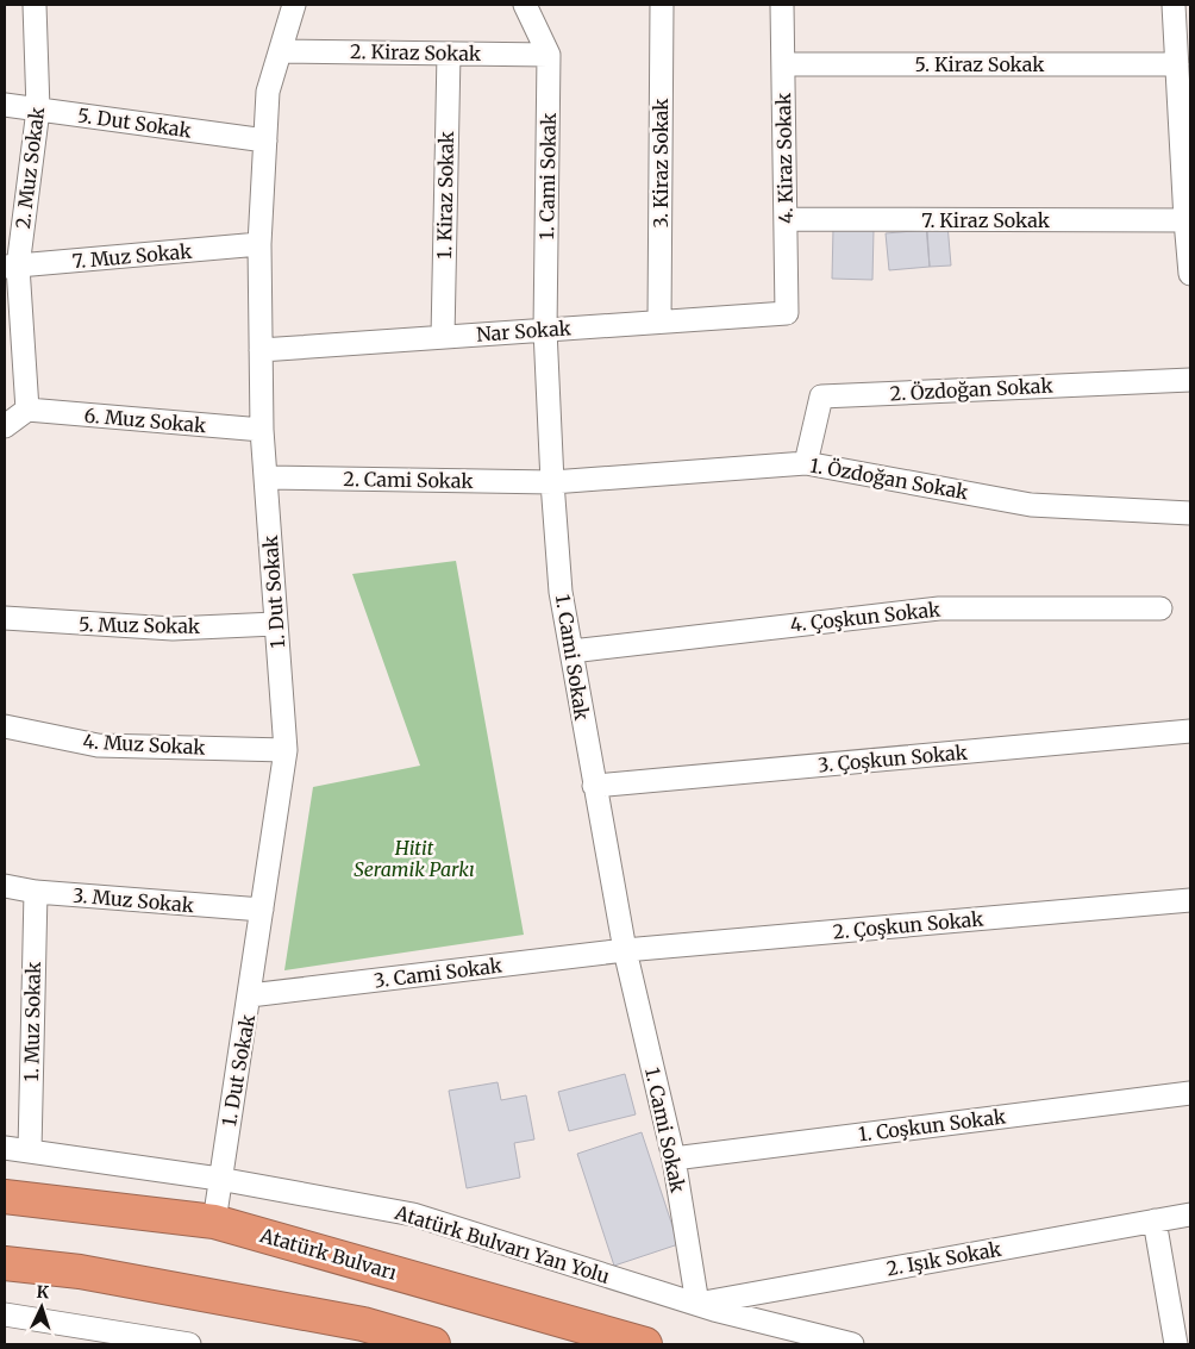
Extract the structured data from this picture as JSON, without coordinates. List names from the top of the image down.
{
  "streets": {
    "highway": ["Atatürk Bulvarı"],
    "street": [
      "2. Kiraz Sokak",
      "5. Kiraz Sokak",
      "5. Dut Sokak",
      "4. Kiraz Sokak",
      "3. Kiraz Sokak",
      "2. Muz Sokak",
      "1. Cami Sokak",
      "1. Kiraz Sokak",
      "7. Kiraz Sokak",
      "7. Muz Sokak",
      "Nar Sokak",
      "2. Özdoğan Sokak",
      "6. Muz Sokak",
      "1. Özdoğan Sokak",
      "2. Cami Sokak",
      "1. Dut Sokak",
      "4. Çoşkun Sokak",
      "5. Muz Sokak",
      "4. Muz Sokak",
      "3. Çoşkun Sokak",
      "3. Muz Sokak",
      "2. Çoşkun Sokak",
      "3. Cami Sokak",
      "1. Muz Sokak",
      "1. Coşkun Sokak",
      "Atatürk Bulvarı Yan Yolu",
      "2. Işık Sokak"
    ]
  },
  "crossings": [
    ["2. Kiraz Sokak", "1. Cami Sokak"],
    ["2. Kiraz Sokak", "1. Kiraz Sokak"],
    ["2. Kiraz Sokak", "1. Dut Sokak"],
    ["5. Kiraz Sokak", "4. Kiraz Sokak"],
    ["5. Dut Sokak", "2. Muz Sokak"],
    ["5. Dut Sokak", "1. Dut Sokak"],
    ["4. Kiraz Sokak", "7. Kiraz Sokak"],
    ["4. Kiraz Sokak", "Nar Sokak"],
    ["3. Kiraz Sokak", "Nar Sokak"],
    ["2. Muz Sokak", "7. Muz Sokak"],
    ["2. Muz Sokak", "6. Muz Sokak"],
    ["1. Cami Sokak", "Nar Sokak"],
    ["1. Cami Sokak", "1. Özdoğan Sokak"],
    ["1. Cami Sokak", "2. Cami Sokak"],
    ["1. Cami Sokak", "4. Çoşkun Sokak"],
    ["1. Cami Sokak", "3. Çoşkun Sokak"],
    ["1. Cami Sokak", "2. Çoşkun Sokak"],
    ["1. Cami Sokak", "3. Cami Sokak"],
    ["1. Cami Sokak", "1. Coşkun Sokak"],
    ["1. Cami Sokak", "Atatürk Bulvarı Yan Yolu"],
    ["1. Cami Sokak", "2. Işık Sokak"],
    ["1. Kiraz Sokak", "Nar Sokak"],
    ["7. Muz Sokak", "1. Dut Sokak"],
    ["Nar Sokak", "1. Dut Sokak"],
    ["2. Özdoğan Sokak", "1. Özdoğan Sokak"],
    ["6. Muz Sokak", "1. Dut Sokak"],
    ["1. Özdoğan Sokak", "2. Cami Sokak"],
    ["2. Cami Sokak", "1. Dut Sokak"],
    ["1. Dut Sokak", "5. Muz Sokak"],
    ["1. Dut Sokak", "4. Muz Sokak"],
    ["1. Dut Sokak", "3. Muz Sokak"],
    ["1. Dut Sokak", "3. Cami Sokak"],
    ["1. Dut Sokak", "Atatürk Bulvarı Yan Yolu"],
    ["1. Dut Sokak", "Atatürk Bulvarı"],
    ["3. Muz Sokak", "1. Muz Sokak"],
    ["2. Çoşkun Sokak", "3. Cami Sokak"],
    ["1. Muz Sokak", "Atatürk Bulvarı Yan Yolu"],
    ["Atatürk Bulvarı Yan Yolu", "2. Işık Sokak"]
  ],
  "parks": ["Hitit Seramik Parkı"],
  "north": "top"
}
